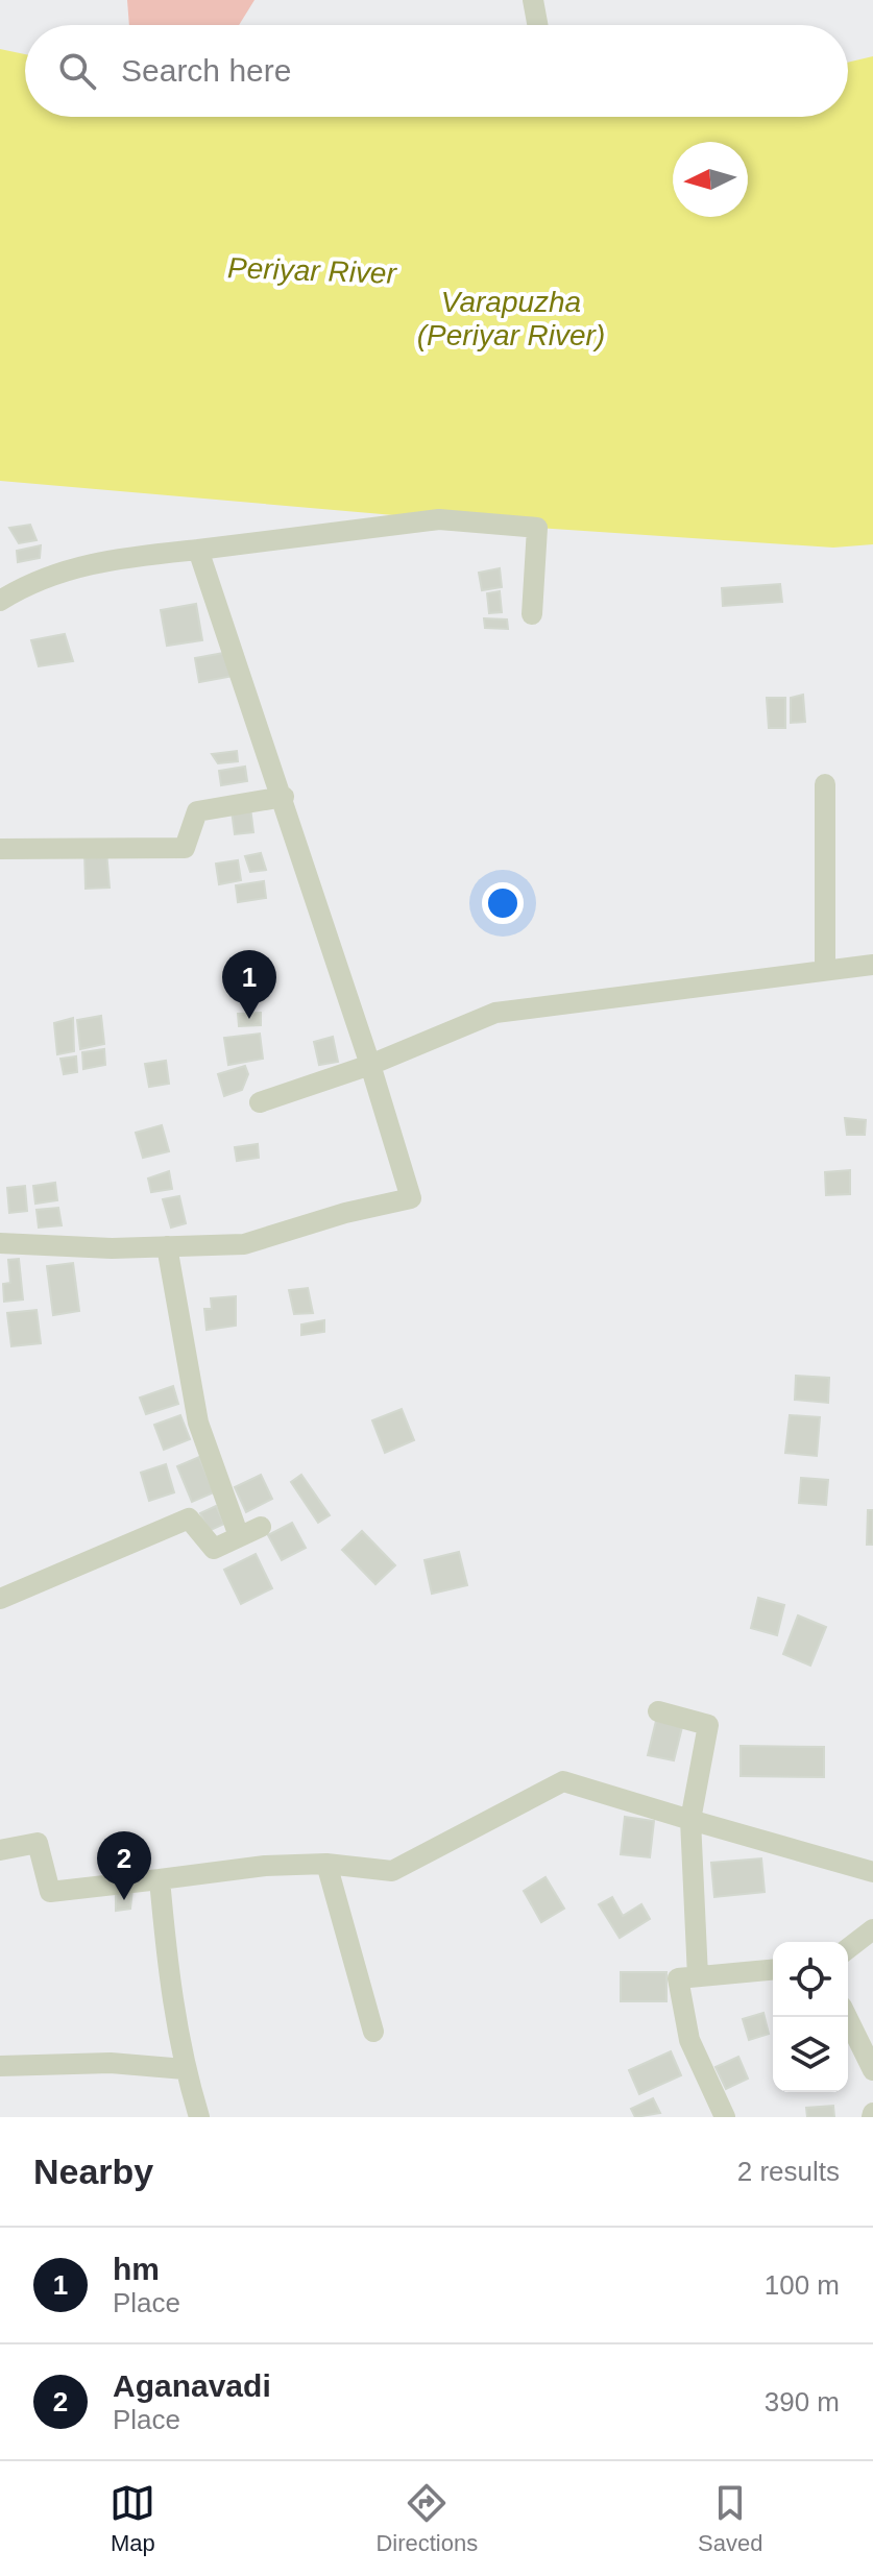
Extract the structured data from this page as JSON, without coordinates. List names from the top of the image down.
{
  "water": ["Periyar River", "Varapuzha (Periyar River)"],
  "north": "left",
  "page": {
    "search": "Search here",
    "pins": ["1", "2"],
    "heading": ["Nearby", "2 results"],
    "list": [
      {
        "mark": "1",
        "name": "hm",
        "note": "Place",
        "value": "100 m"
      },
      {
        "mark": "2",
        "name": "Aganavadi",
        "note": "Place",
        "value": "390 m"
      }
    ],
    "nav": ["Map", "Directions", "Saved"]
  }
}
